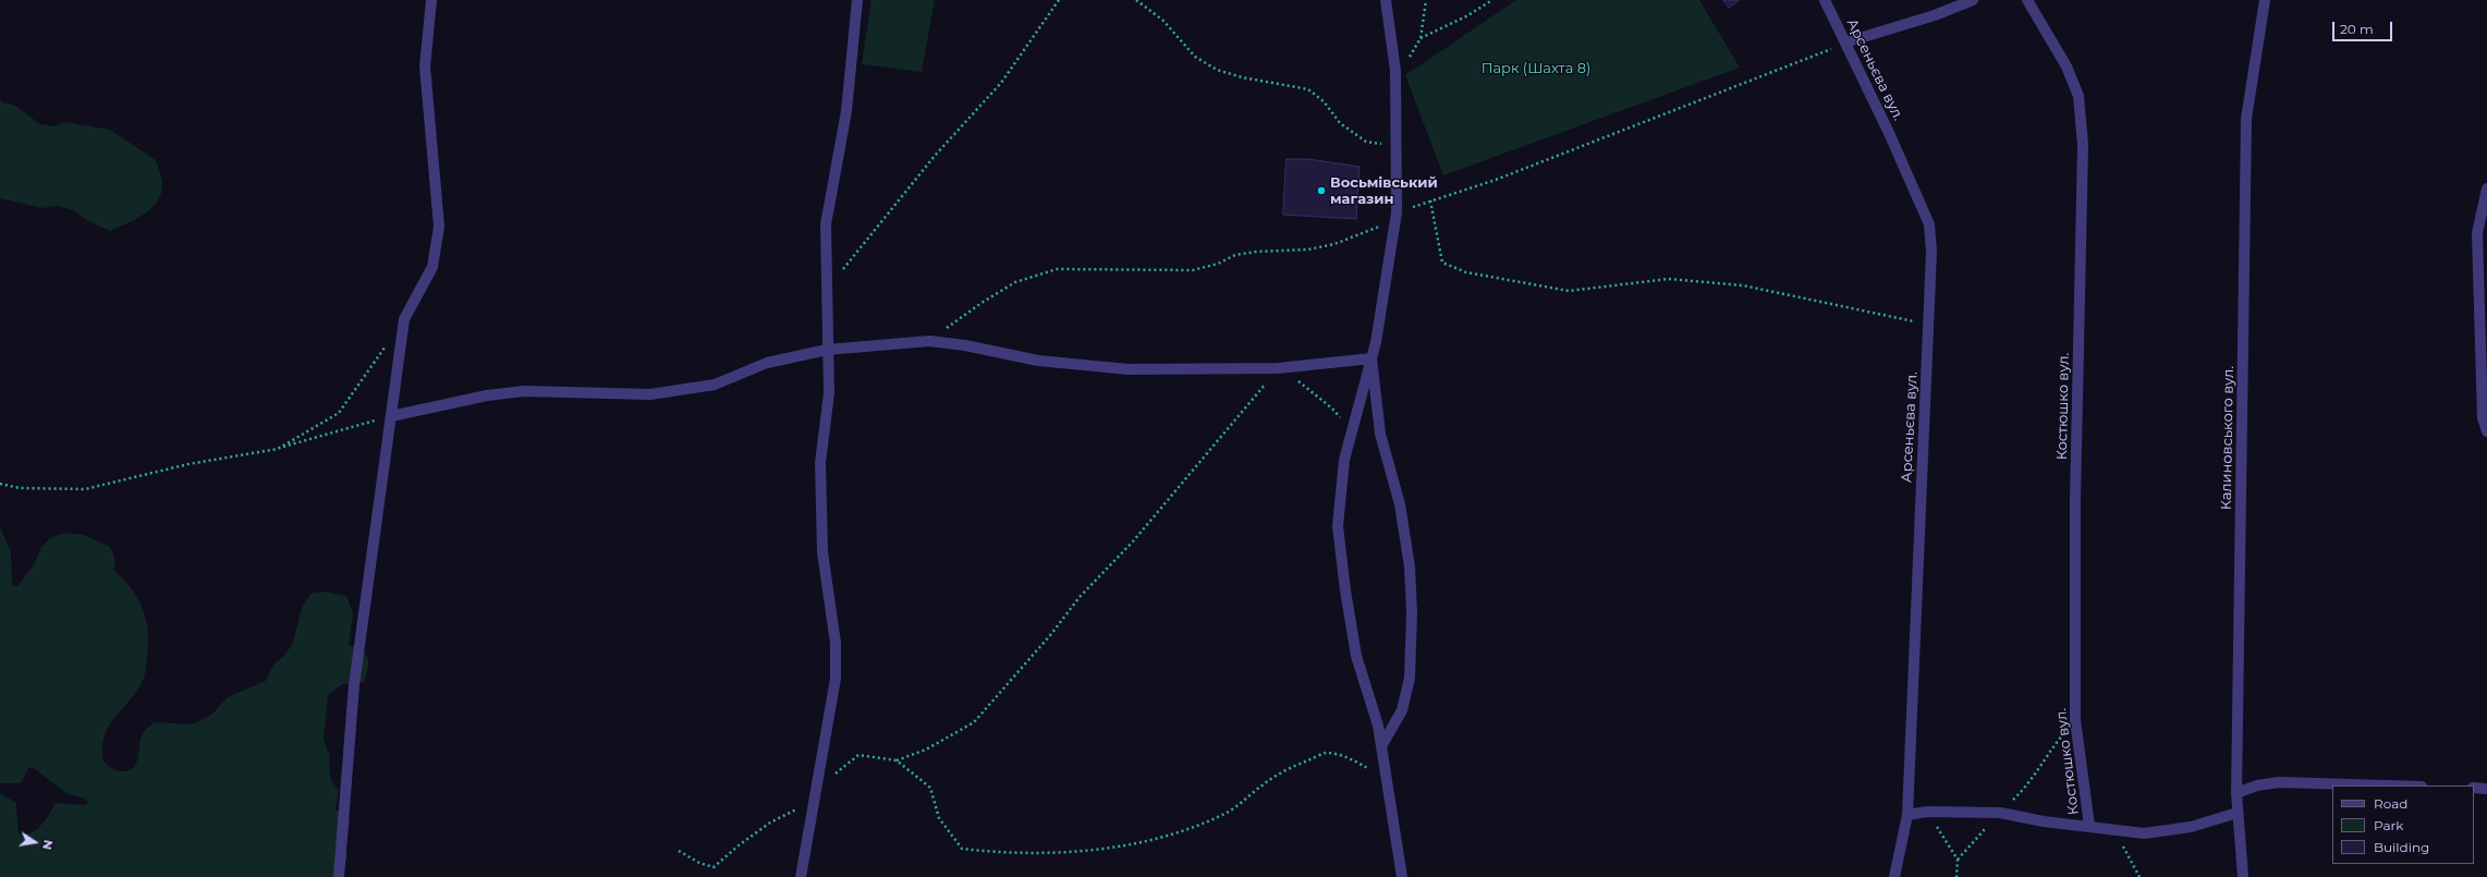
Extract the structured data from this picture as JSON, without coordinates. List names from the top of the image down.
{
  "streets": {
    "street": ["Арсеньєва вул.", "Костюшко вул.", "Калиновського вул."]
  },
  "parks": ["Парк (Шахта 8)"],
  "places": ["Восьмівський магазин"],
  "legend": ["Road", "Park", "Building"],
  "scale_bar": "20 m",
  "north": "right"
}
